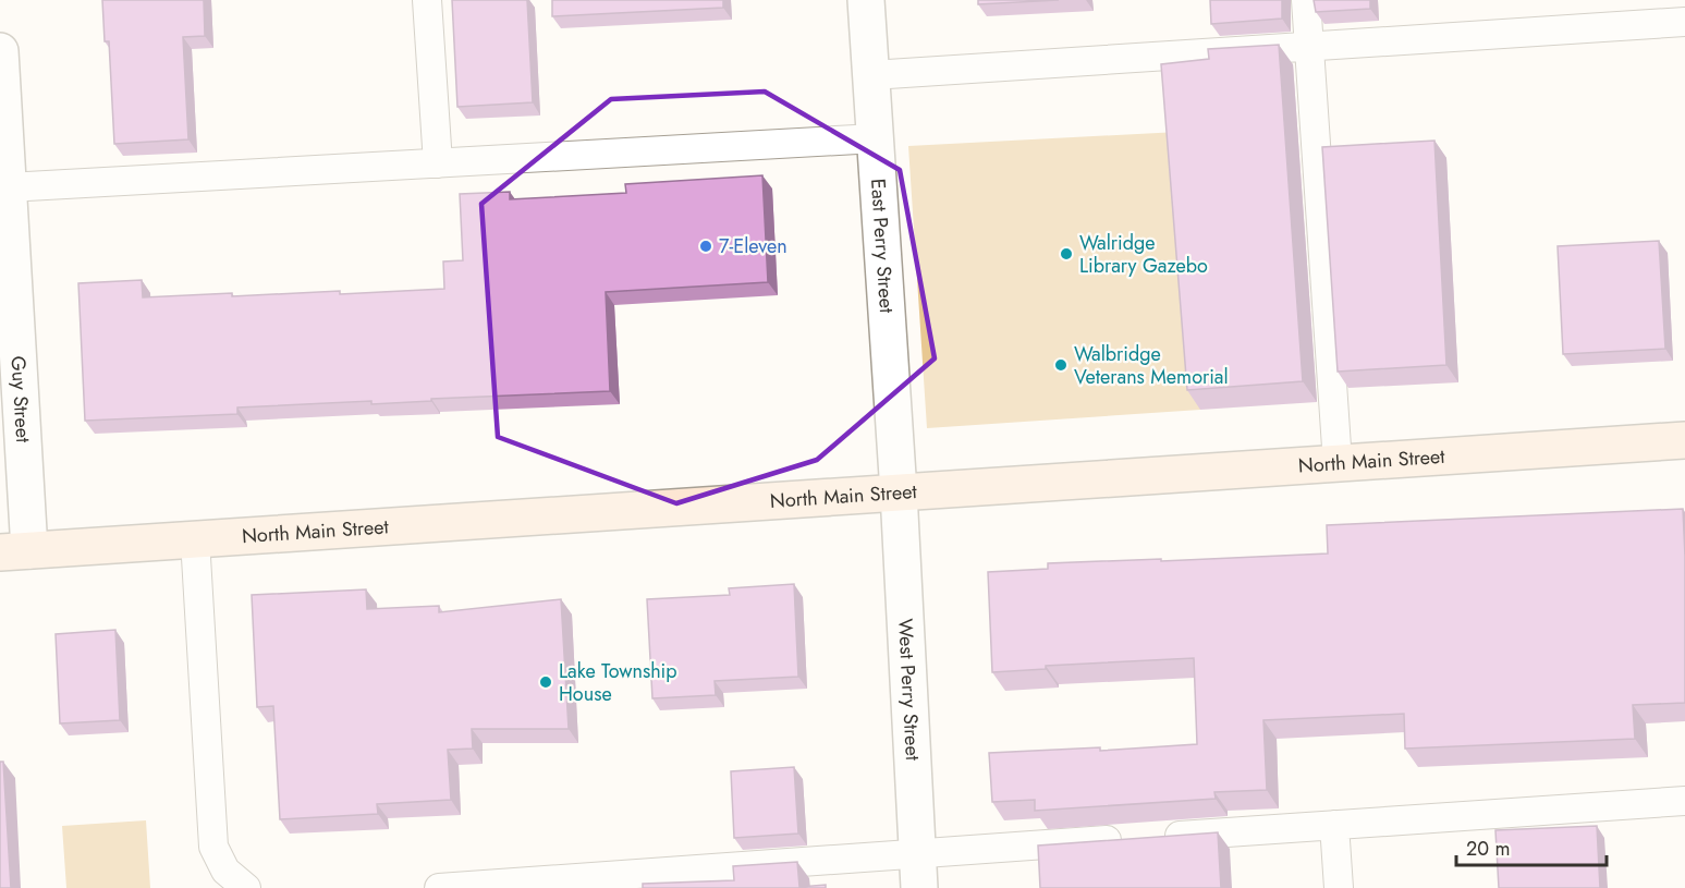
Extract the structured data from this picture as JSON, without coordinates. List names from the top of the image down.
{
  "streets": {
    "street": [
      "East Perry Street",
      "Guy Street",
      "North Main Street",
      "West Perry Street"
    ]
  },
  "crossings": [
    ["East Perry Street", "North Main Street"],
    ["East Perry Street", "West Perry Street"],
    ["Guy Street", "North Main Street"],
    ["North Main Street", "West Perry Street"]
  ],
  "places": [
    "7-Eleven",
    "Walridge Library Gazebo",
    "Walbridge Veterans Memorial",
    "Lake Township House"
  ],
  "scale_bar": "20 m"
}
